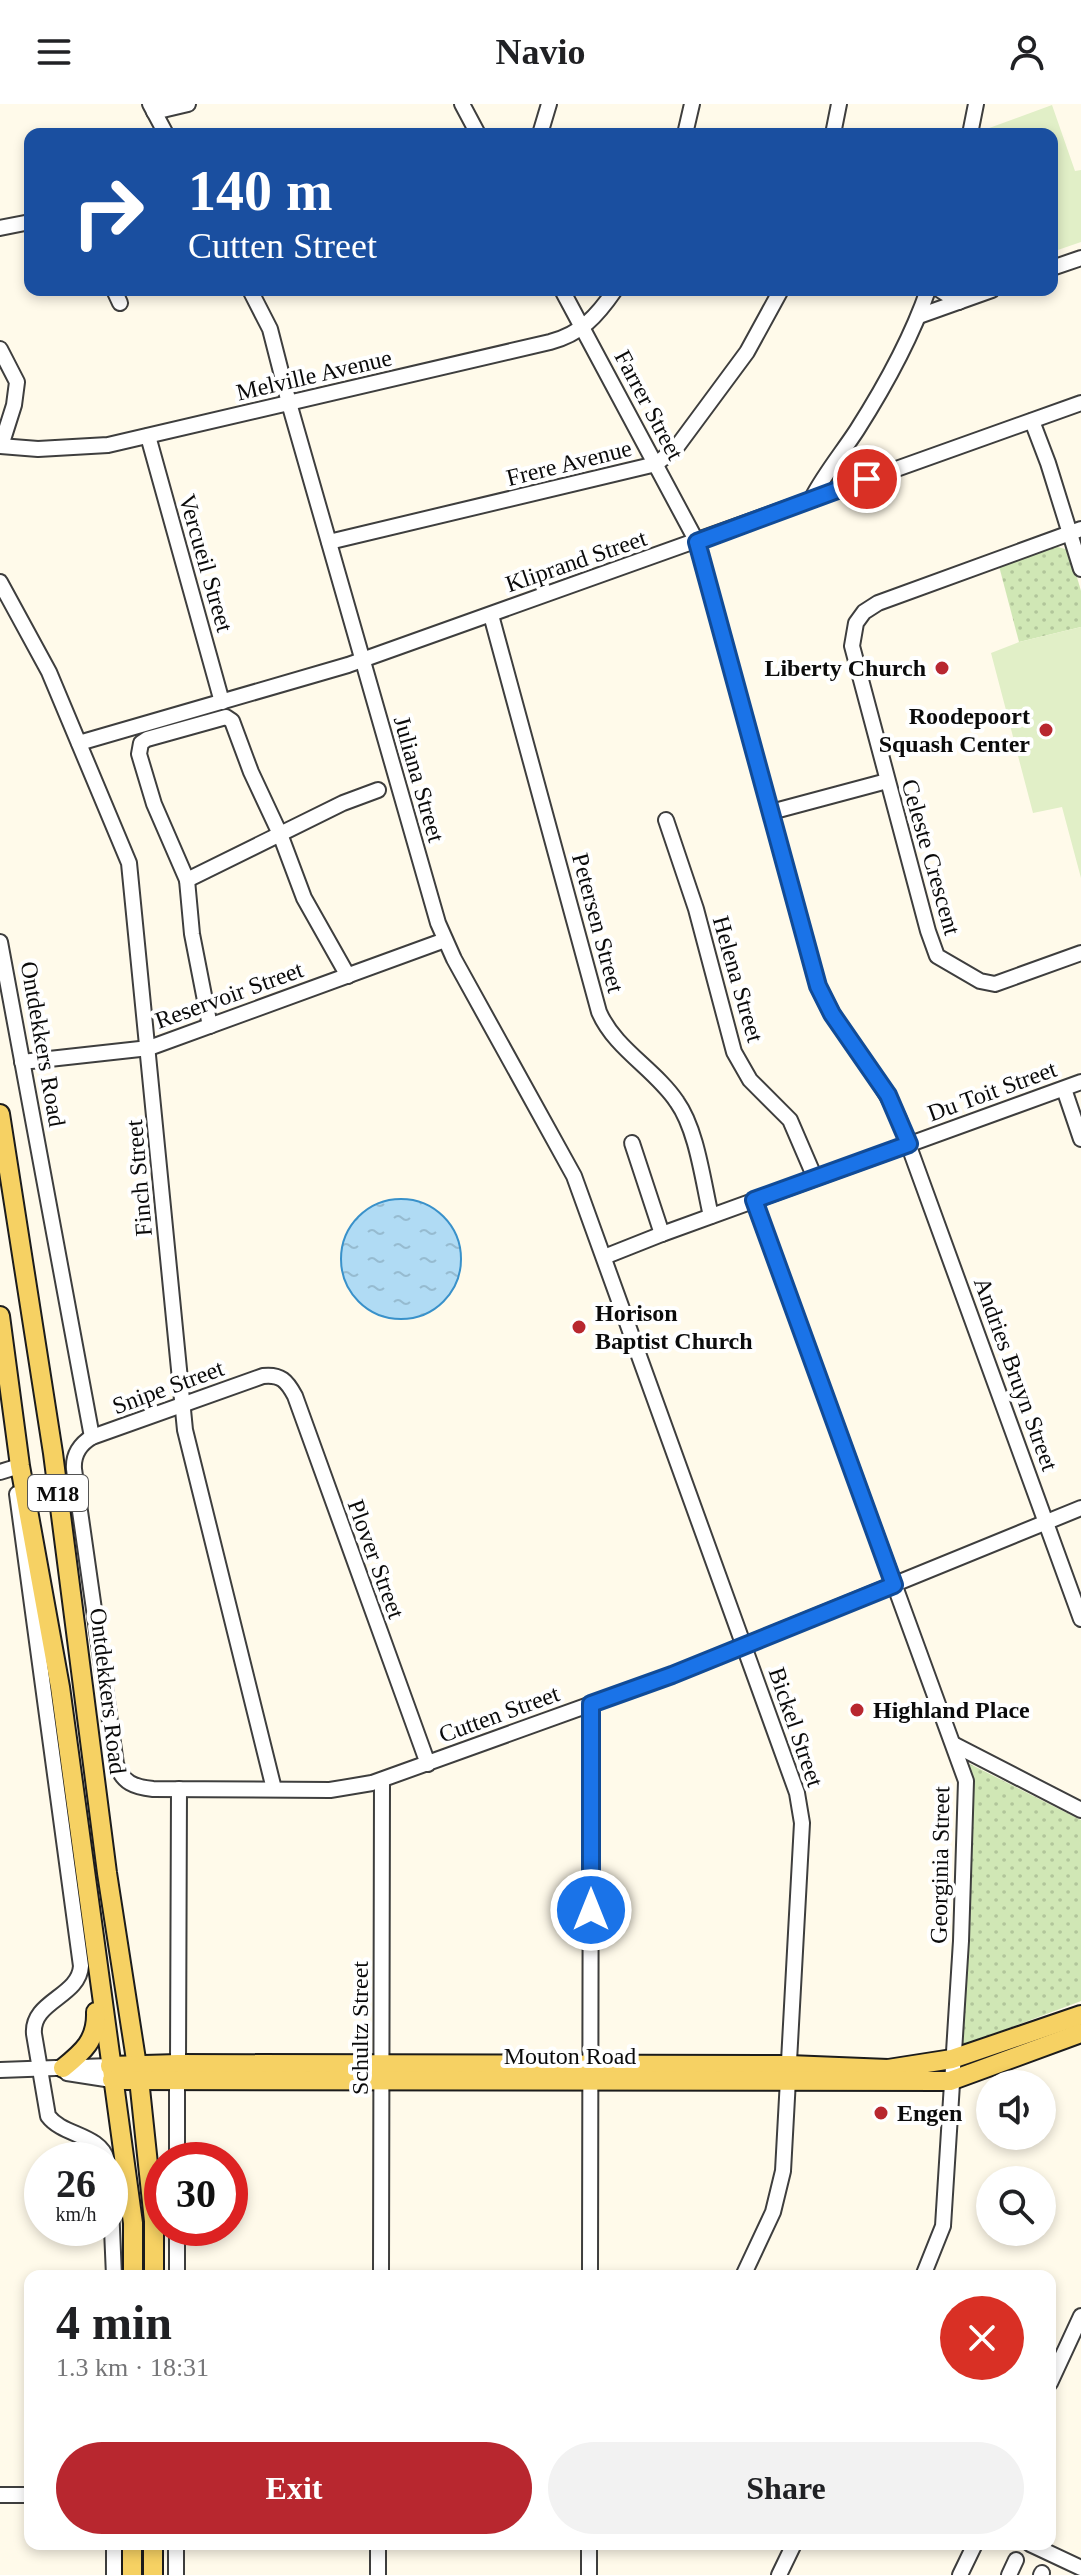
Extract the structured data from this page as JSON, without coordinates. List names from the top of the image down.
{
  "streets": {
    "main road": ["Ontdekkers Road", "M18", "Mouton Road"],
    "street": [
      "Melville Avenue",
      "Farrer Street",
      "Frere Avenue",
      "Kliprand Street",
      "Vercueil Street",
      "Juliana Street",
      "Celeste Crescent",
      "Petersen Street",
      "Helena Street",
      "Reservoir Street",
      "Du Toit Street",
      "Finch Street",
      "Andries Bruyn Street",
      "Snipe Street",
      "Plover Street",
      "Cutten Street",
      "Bickel Street",
      "Georginia Street",
      "Schultz Street"
    ]
  },
  "crossings": [
    ["Melville Avenue", "Farrer Street"],
    ["Melville Avenue", "Vercueil Street"],
    ["Melville Avenue", "Juliana Street"],
    ["Farrer Street", "Frere Avenue"],
    ["Farrer Street", "Kliprand Street"],
    ["Farrer Street", "Andries Bruyn Street"],
    ["Frere Avenue", "Juliana Street"],
    ["Kliprand Street", "Vercueil Street"],
    ["Kliprand Street", "Juliana Street"],
    ["Kliprand Street", "Petersen Street"],
    ["Kliprand Street", "Finch Street"],
    ["Juliana Street", "Reservoir Street"],
    ["Juliana Street", "Du Toit Street"],
    ["Juliana Street", "Bickel Street"],
    ["Petersen Street", "Du Toit Street"],
    ["Helena Street", "Du Toit Street"],
    ["Reservoir Street", "Ontdekkers Road"],
    ["Reservoir Street", "Finch Street"],
    ["Ontdekkers Road", "Snipe Street"],
    ["Ontdekkers Road", "Cutten Street"],
    ["Ontdekkers Road", "Mouton Road"],
    ["Du Toit Street", "Andries Bruyn Street"],
    ["Du Toit Street", "Bickel Street"],
    ["Du Toit Street", "Georginia Street"],
    ["Finch Street", "Snipe Street"],
    ["Finch Street", "Cutten Street"],
    ["Andries Bruyn Street", "Cutten Street"],
    ["Snipe Street", "Plover Street"],
    ["Plover Street", "Cutten Street"],
    ["Cutten Street", "Bickel Street"],
    ["Cutten Street", "Georginia Street"],
    ["Cutten Street", "Schultz Street"],
    ["Bickel Street", "Mouton Road"],
    ["Georginia Street", "Mouton Road"],
    ["Schultz Street", "Mouton Road"]
  ],
  "places": [
    "Liberty Church",
    "Roodepoort Squash Center",
    "Horison Baptist Church",
    "Highland Place",
    "Engen"
  ],
  "page": {
    "header": "Navio",
    "turn": ["140 m", "Cutten Street"],
    "speed": "26 km/h",
    "limit": "30",
    "heading": ["4 min", "1.3 km · 18:31"],
    "buttons": ["Exit", "Share"]
  }
}
